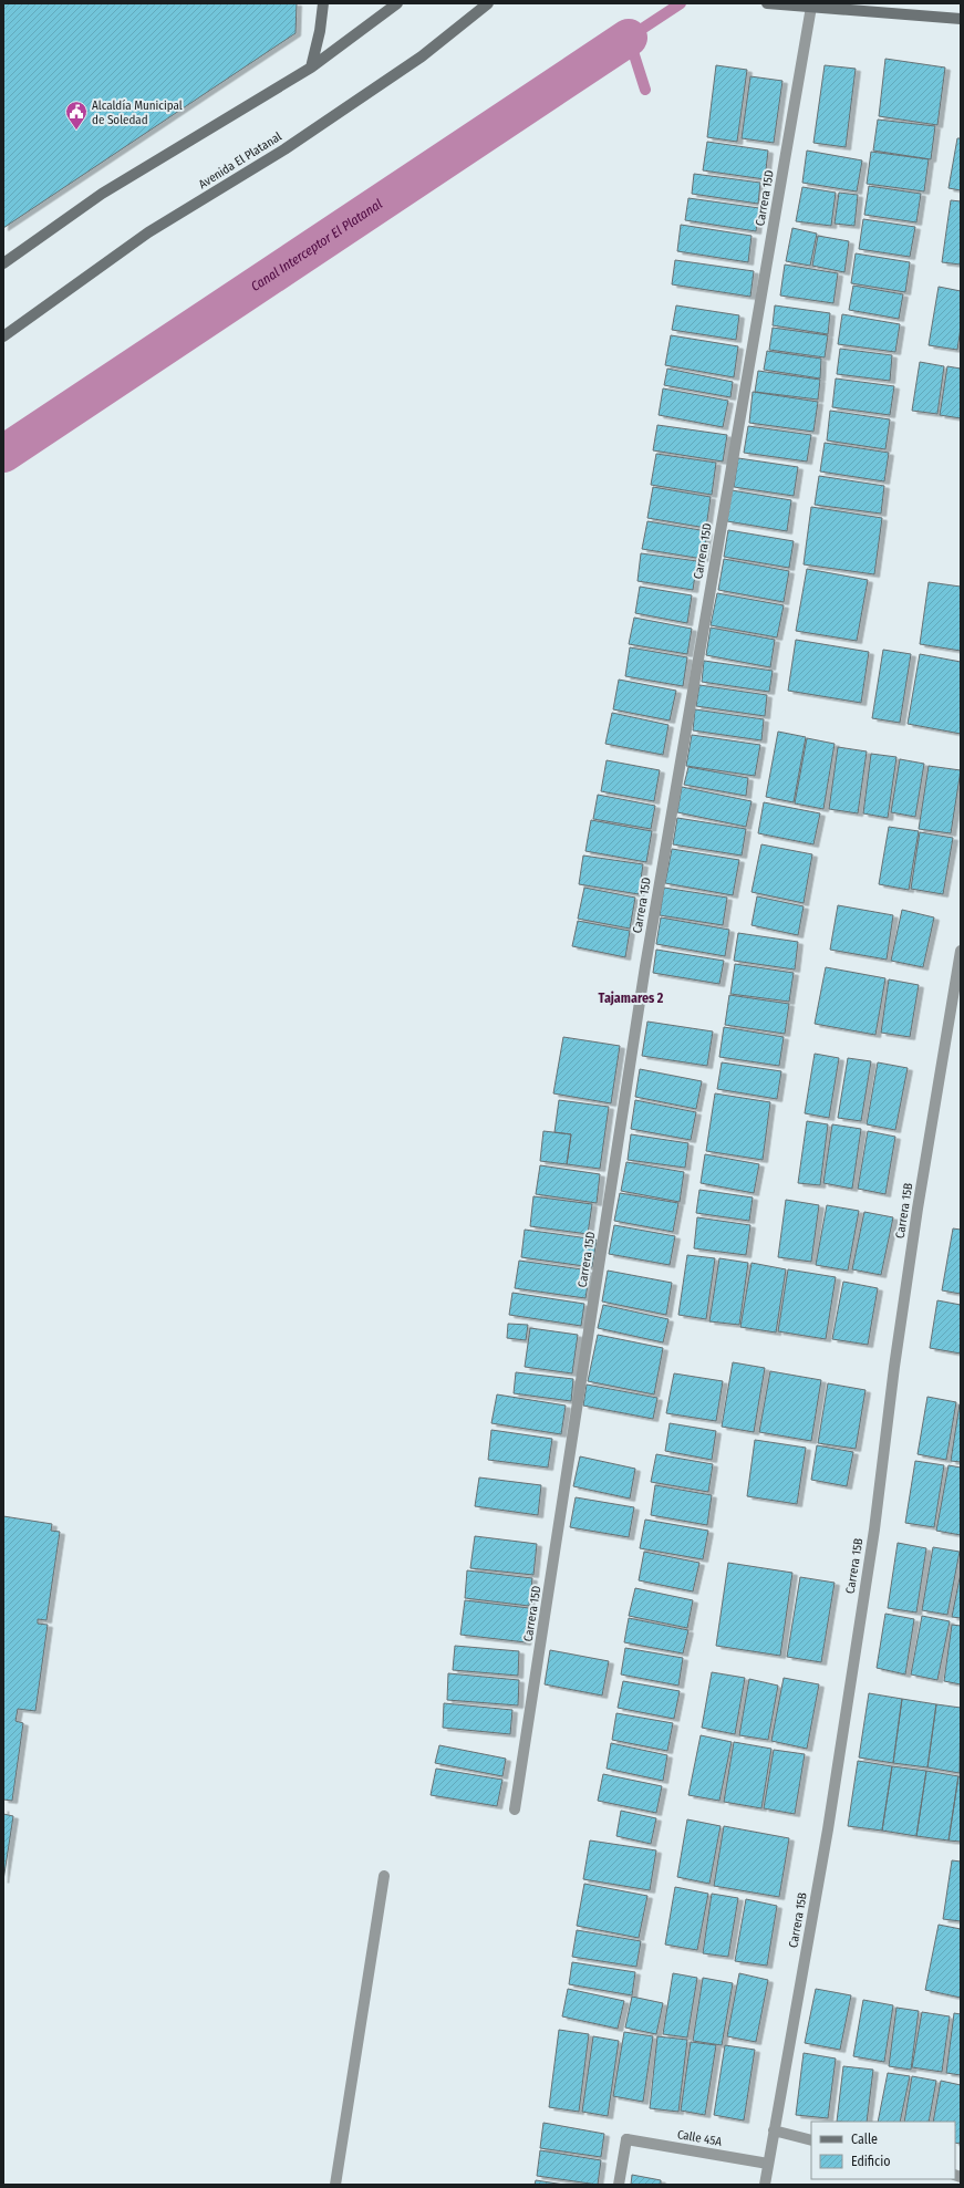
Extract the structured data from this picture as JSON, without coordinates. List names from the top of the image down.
{
  "streets": {
    "main road": ["Avenida El Platanal"],
    "street": ["Carrera 15D", "Carrera 15B", "Calle 45A"]
  },
  "crossings": [
    ["Carrera 15B", "Calle 45A"]
  ],
  "districts": ["Tajamares 2"],
  "water": ["Canal Interceptor El Platanal"],
  "places": {
    "public building": ["Alcaldía Municipal de Soledad"]
  },
  "legend": ["Calle", "Edificio"]
}
